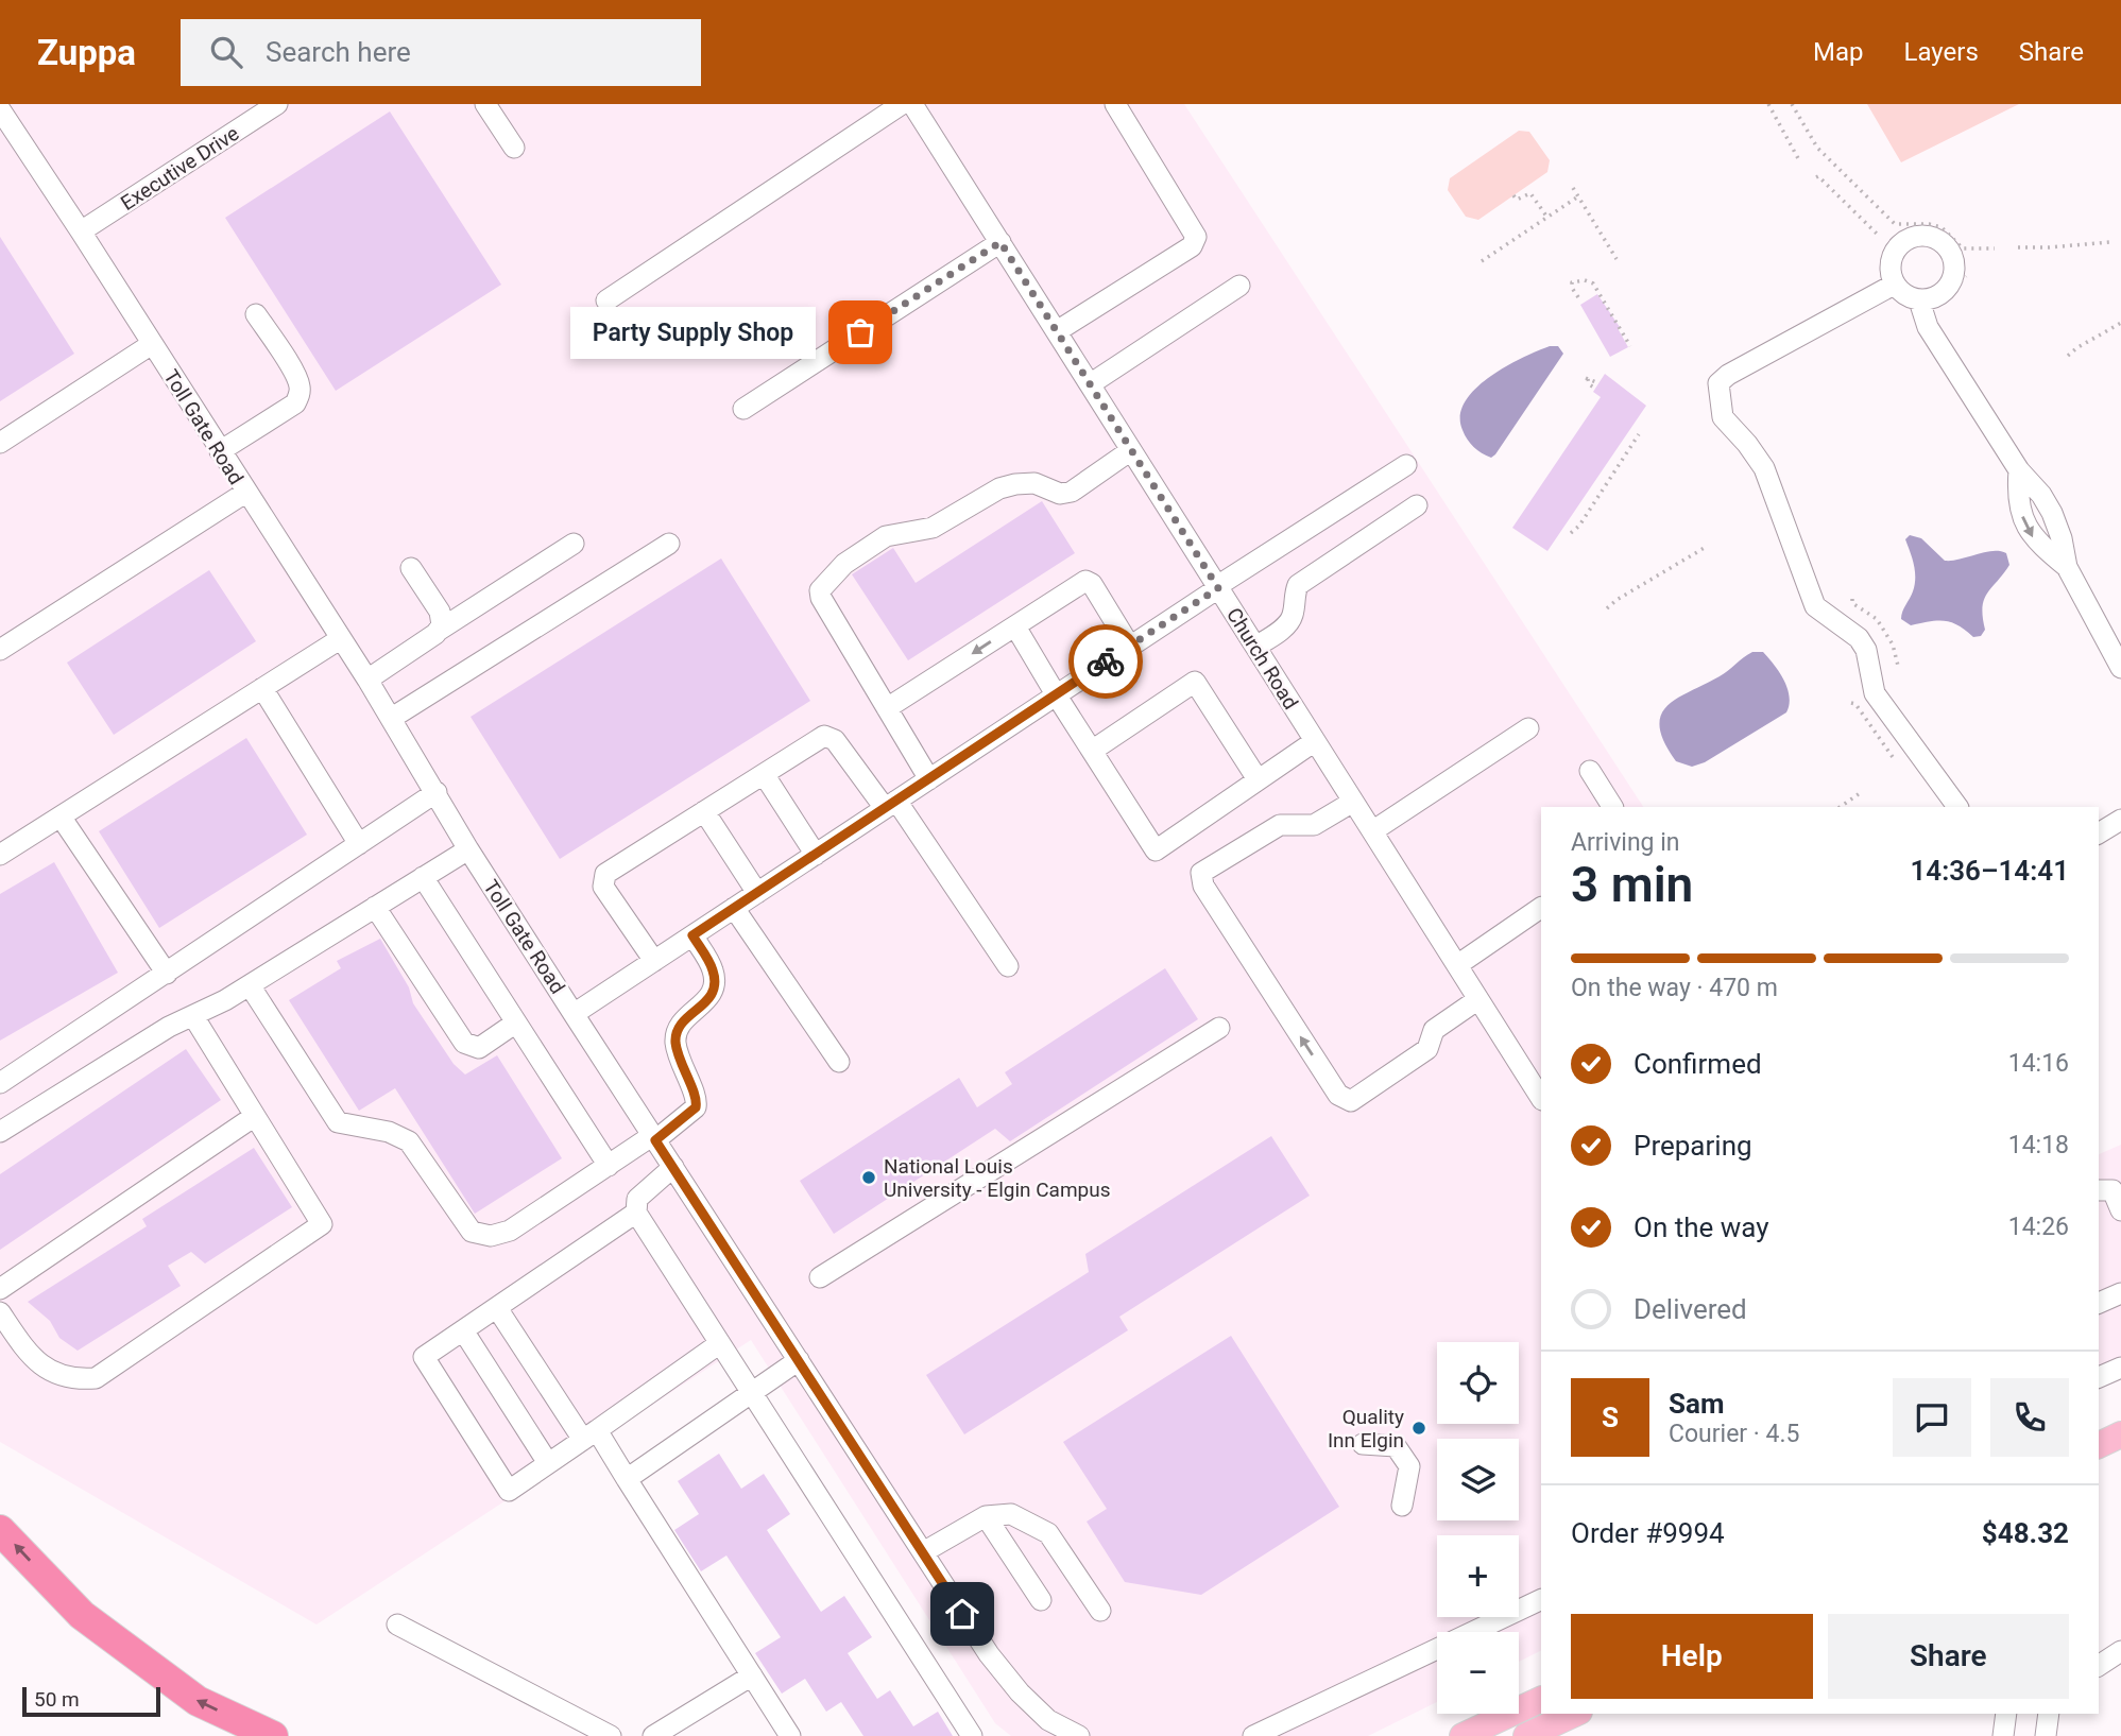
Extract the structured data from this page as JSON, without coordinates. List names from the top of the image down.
{
  "streets": {
    "street": ["Executive Drive", "Toll Gate Road", "Church Road"]
  },
  "crossings": [
    ["Executive Drive", "Toll Gate Road"]
  ],
  "places": ["Party Supply Shop", "National Louis University - Elgin Campus", "Quality Inn Elgin"],
  "scale_bar": "50 m",
  "page": {
    "header": "Zuppa",
    "search": "Search here",
    "nav": ["Map", "Layers", "Share"],
    "bubble": "Party Supply Shop",
    "heading": ["3 min", "Arriving in", "14:36–14:41"],
    "panel": [
      "Sam",
      "Courier · 4.5",
      "Order #9994",
      "$48.32"
    ],
    "bar": "On the way · 470 m",
    "list": [
      ["Confirmed", "14:16"],
      ["Preparing", "14:18"],
      ["On the way", "14:26"],
      "Delivered"
    ],
    "map_buttons": ["+", "−"],
    "round": "S",
    "buttons": ["Help", "Share"],
    "scale": "50 m"
  }
}
